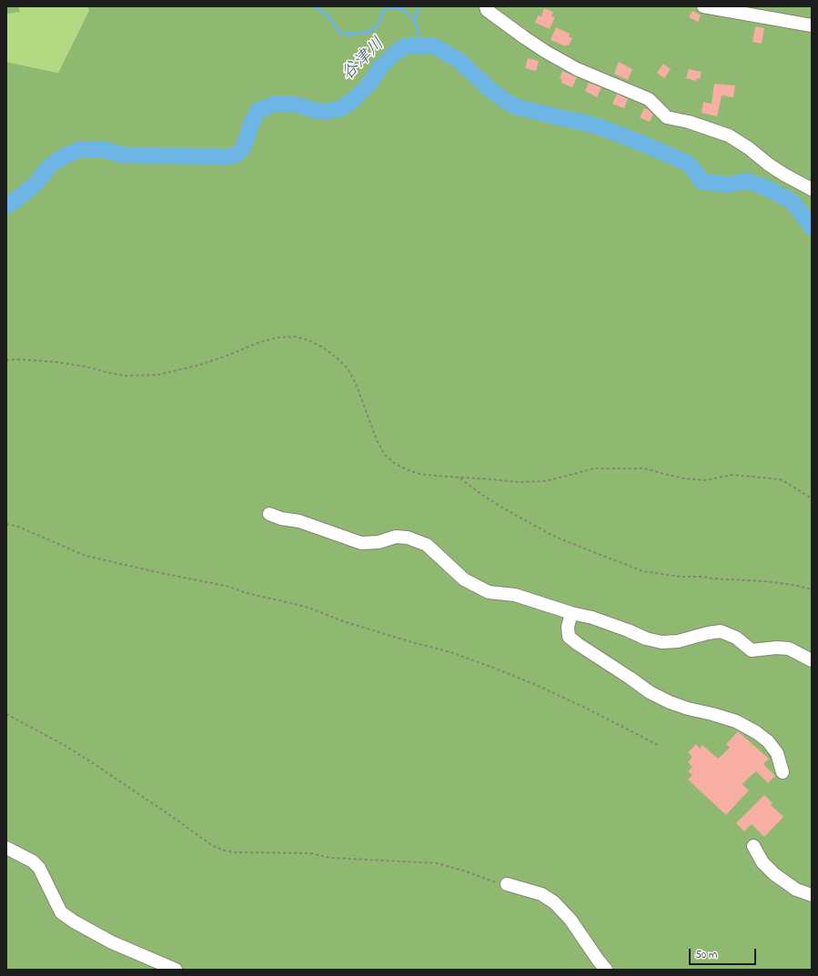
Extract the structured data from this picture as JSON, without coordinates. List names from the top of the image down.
{
  "water": ["谷津川"],
  "scale_bar": "50 m"
}
